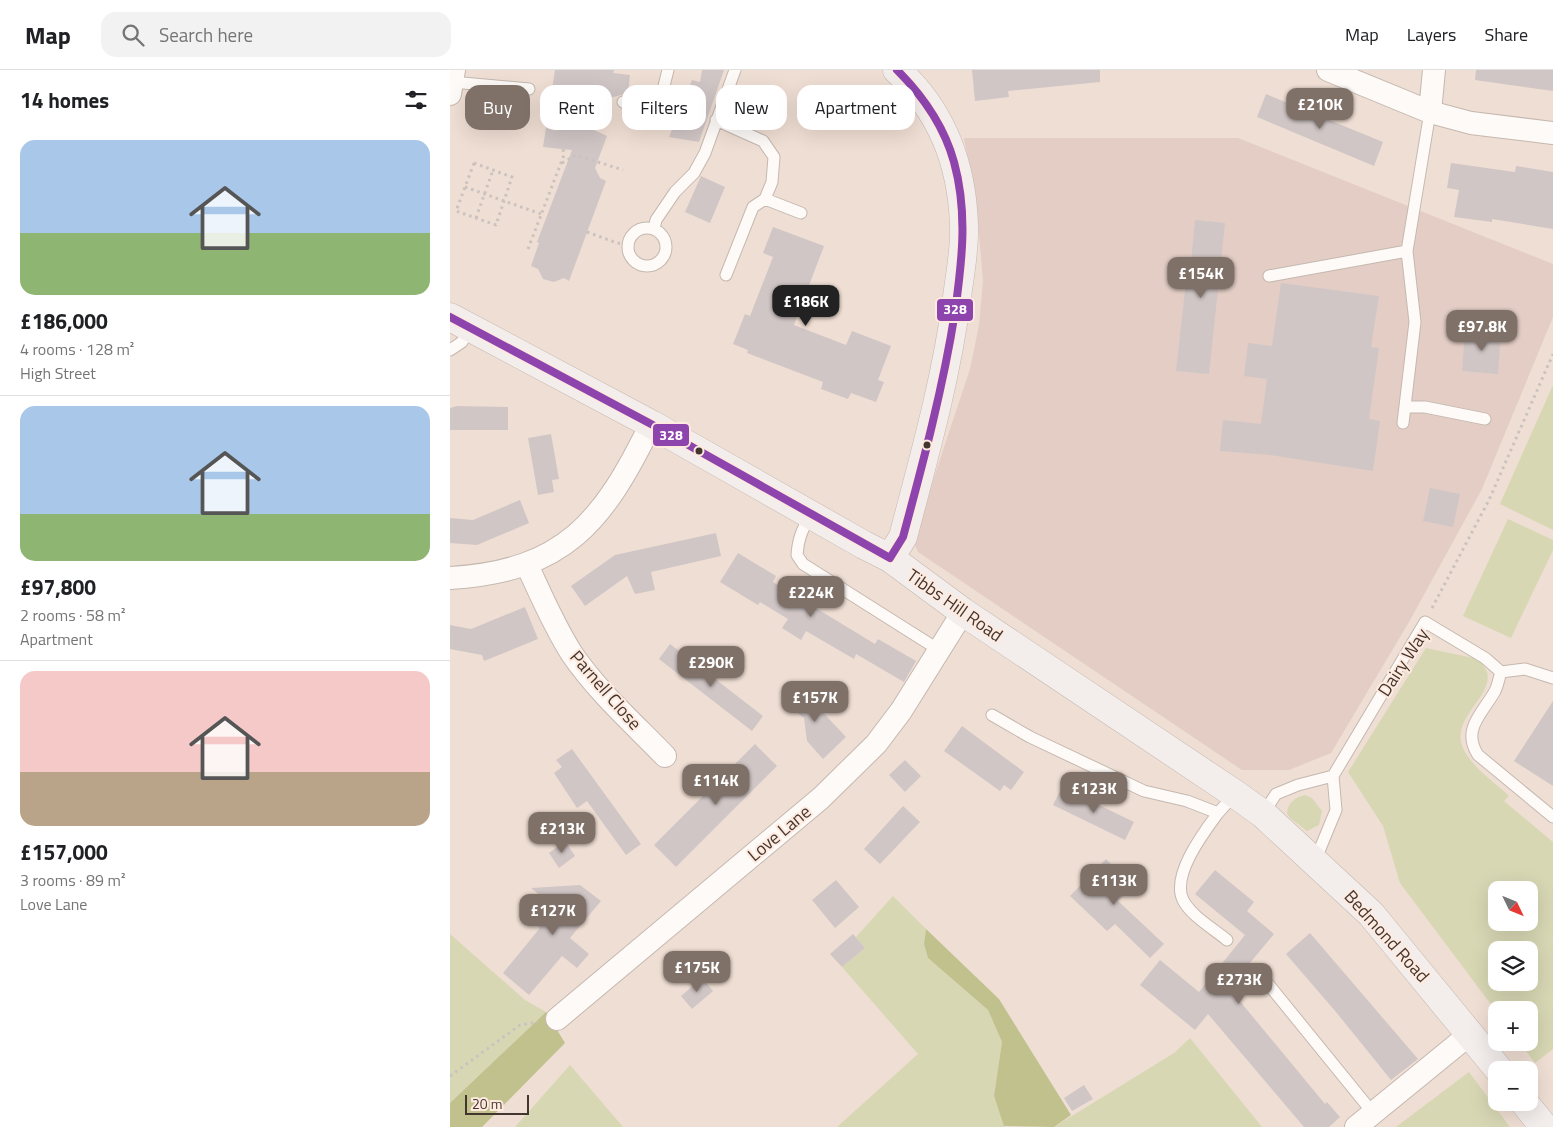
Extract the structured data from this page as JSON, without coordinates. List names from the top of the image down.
{
  "streets": {
    "street": [
      "Tibbs Hill Road",
      "Parnell Close",
      "Love Lane",
      "Bedmond Road"
    ],
    "lane": ["Dairy Way"]
  },
  "crossings": [
    ["Tibbs Hill Road", "Love Lane"],
    ["Tibbs Hill Road", "Bedmond Road"]
  ],
  "lines": ["transit line 328"],
  "scale_bar": "20 m",
  "north": "bottom right",
  "page": {
    "header": "Map",
    "search": "Search here",
    "nav": ["Map", "Layers", "Share"],
    "heading": "14 homes",
    "chip": [
      "Buy",
      "Rent",
      "Filters",
      "New",
      "Apartment"
    ],
    "price": [
      "£210K",
      "£154K",
      "£186K",
      "£97.8K",
      "£224K",
      "£290K",
      "£157K",
      "£114K",
      "£123K",
      "£213K",
      "£113K",
      "£127K",
      "£175K",
      "£273K"
    ],
    "list": [
      {
        "name": "£186,000",
        "note": "4 rooms · 128 m² · High Street"
      },
      {
        "name": "£97,800",
        "note": "2 rooms · 58 m² · Apartment"
      },
      {
        "name": "£157,000",
        "note": "3 rooms · 89 m² · Love Lane"
      }
    ],
    "map_buttons": ["+", "−"],
    "scale": "20 m"
  }
}
